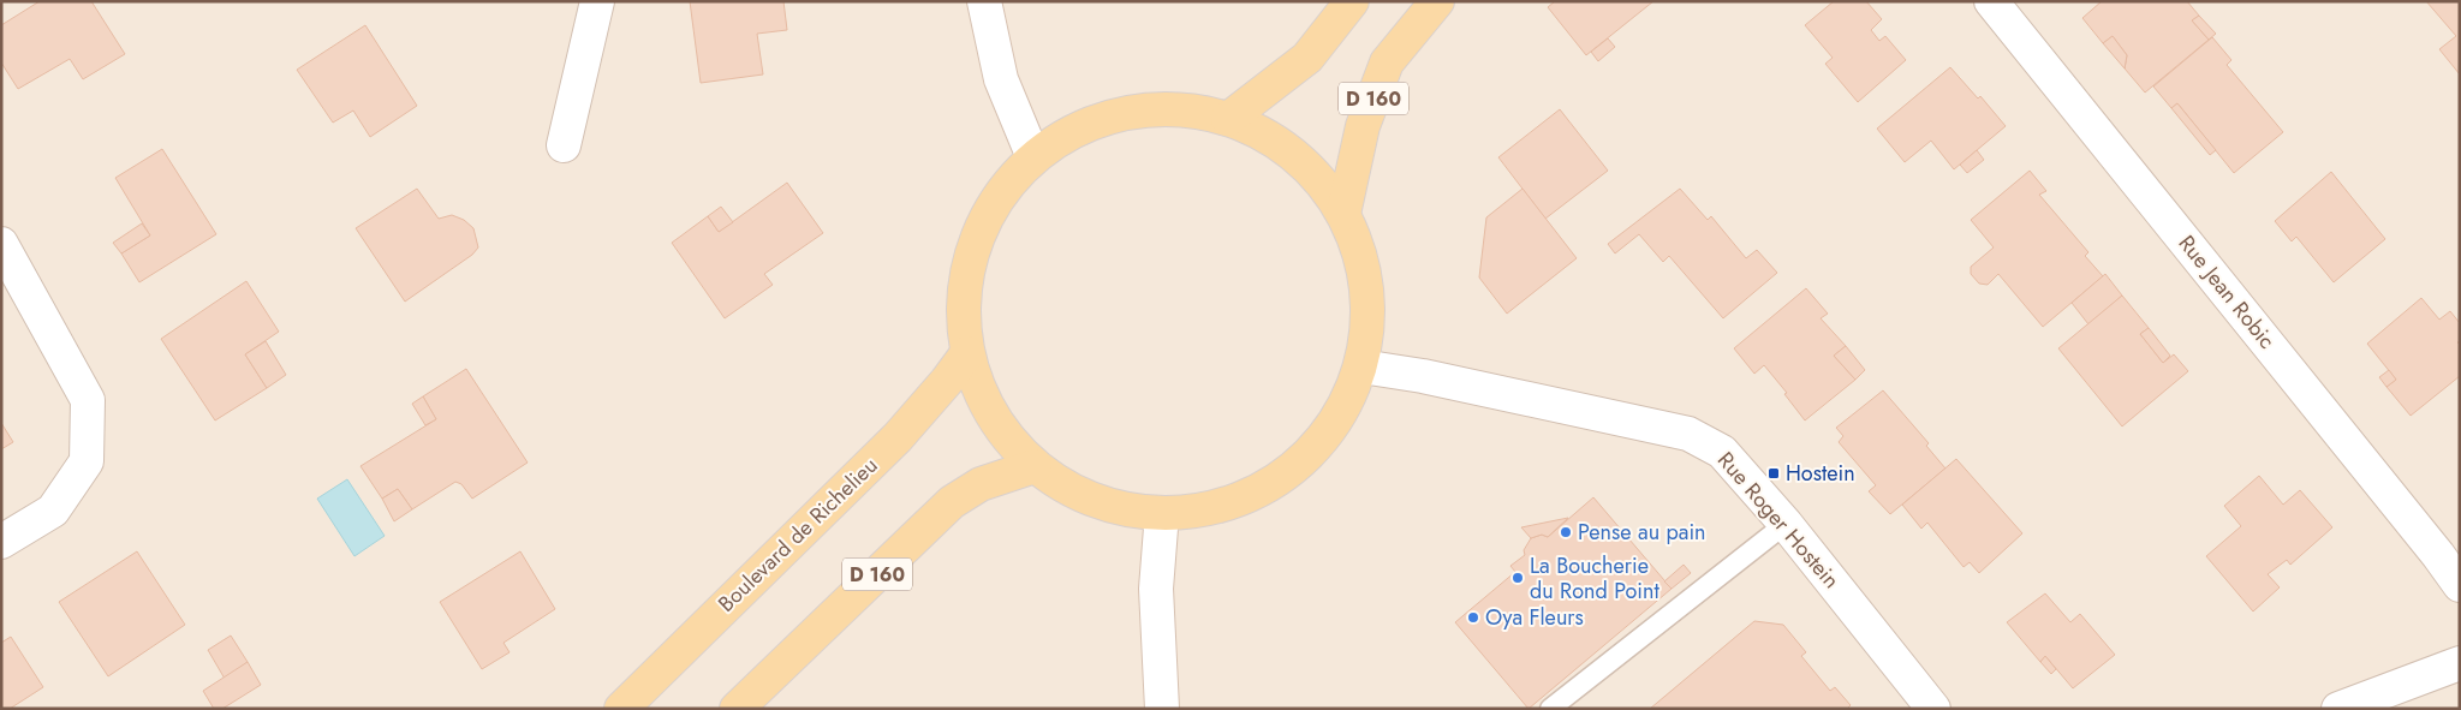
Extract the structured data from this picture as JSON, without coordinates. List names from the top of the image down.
{
  "streets": {
    "main road": ["D 160", "Boulevard de Richelieu"],
    "street": ["Rue Jean Robic", "Rue Roger Hostein"]
  },
  "places": {
    "transit": ["Hostein"],
    "other": ["Pense au pain", "La Boucherie du Rond Point", "Oya Fleurs"]
  }
}
